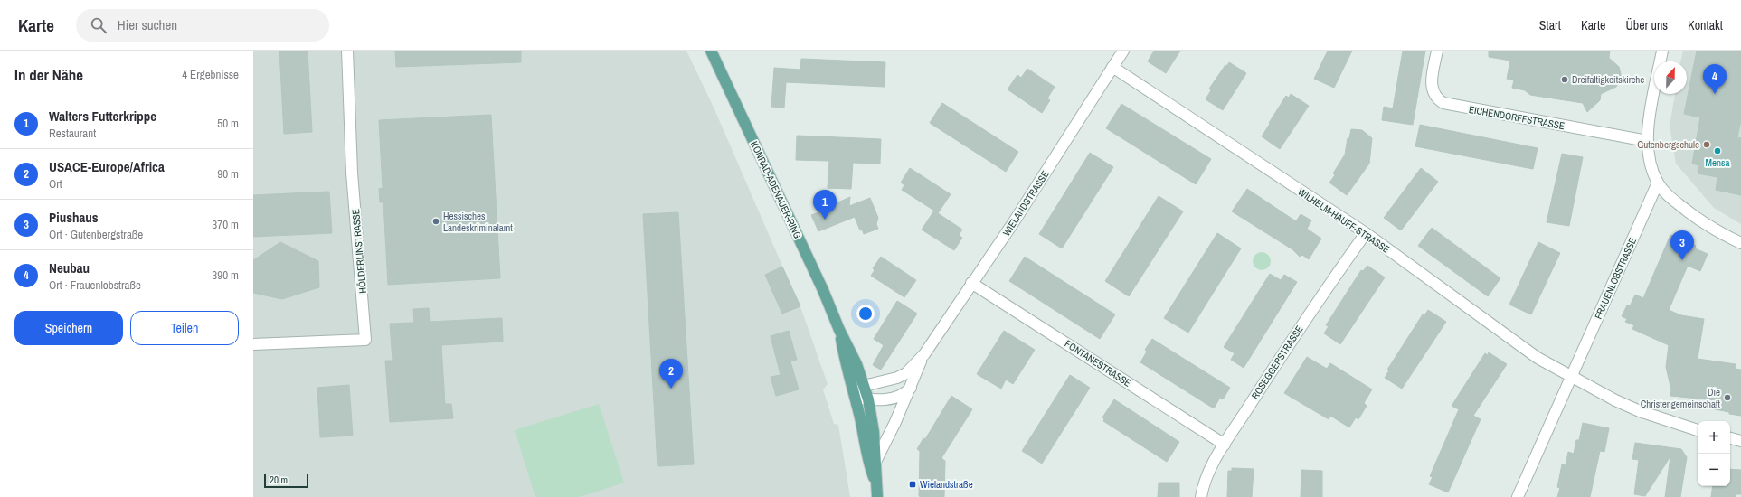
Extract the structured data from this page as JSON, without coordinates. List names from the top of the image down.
{
  "streets": {
    "main road": ["KONRAD-ADENAUER-RING"],
    "street": [
      "EICHENDORFFSTRASSE",
      "WIELANDSTRASSE",
      "WILHELM-HAUFF-STRASSE",
      "HÖLDERLINSTRASSE",
      "FRAUENLOBSTRASSE",
      "ROSEGGERSTRASSE",
      "FONTANESTRASSE"
    ]
  },
  "crossings": [
    ["KONRAD-ADENAUER-RING", "WIELANDSTRASSE"],
    ["WIELANDSTRASSE", "WILHELM-HAUFF-STRASSE"],
    ["WIELANDSTRASSE", "FONTANESTRASSE"],
    ["WILHELM-HAUFF-STRASSE", "FRAUENLOBSTRASSE"],
    ["WILHELM-HAUFF-STRASSE", "ROSEGGERSTRASSE"],
    ["ROSEGGERSTRASSE", "FONTANESTRASSE"]
  ],
  "places": {
    "other": [
      "Dreifaltigkeitskirche",
      "Gutenbergschule",
      "Mensa",
      "Hessisches Landeskriminalamt",
      "Die Christengemeinschaft"
    ],
    "transit": ["Wielandstraße"]
  },
  "scale_bar": "20 m",
  "north": "top",
  "page": {
    "header": "Karte",
    "search": "Hier suchen",
    "nav": [
      "Start",
      "Karte",
      "Über uns",
      "Kontakt"
    ],
    "heading": ["In der Nähe", "4 Ergebnisse"],
    "pins": [
      "4",
      "1",
      "3",
      "2"
    ],
    "list": [
      {
        "mark": "1",
        "name": "Walters Futterkrippe",
        "note": "Restaurant",
        "value": "50 m"
      },
      {
        "mark": "2",
        "name": "USACE-Europe/Africa",
        "note": "Ort",
        "value": "90 m"
      },
      {
        "mark": "3",
        "name": "Piushaus",
        "note": "Ort · Gutenbergstraße",
        "value": "370 m"
      },
      {
        "mark": "4",
        "name": "Neubau",
        "note": "Ort · Frauenlobstraße",
        "value": "390 m"
      }
    ],
    "buttons": ["Speichern", "Teilen"],
    "map_buttons": ["+", "−"],
    "scale": "20 m"
  }
}
